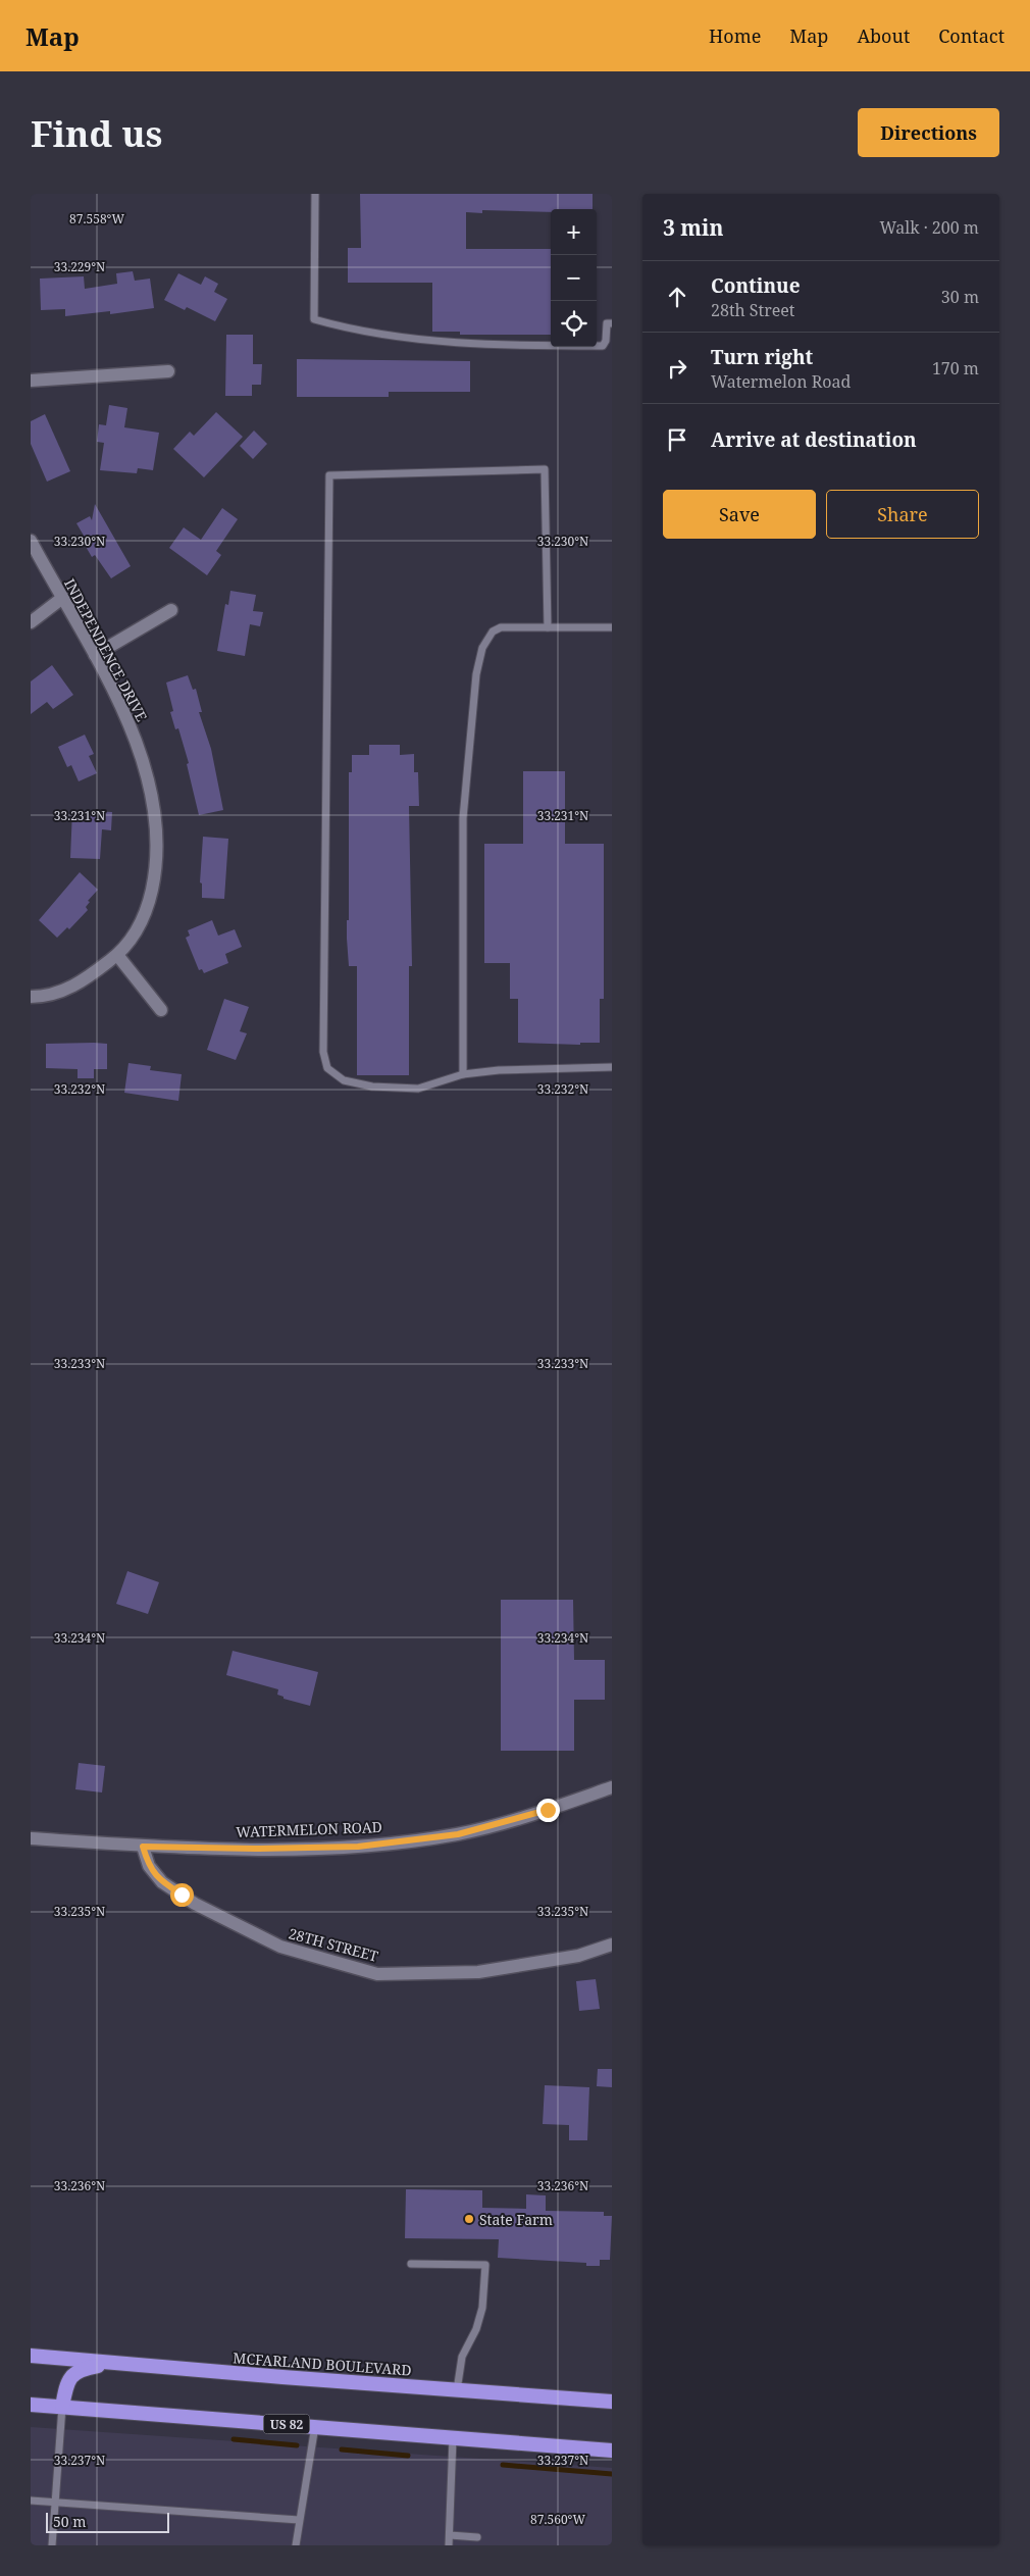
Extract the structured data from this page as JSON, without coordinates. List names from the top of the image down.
{
  "streets": {
    "highway": ["MCFARLAND BOULEVARD", "US 82"],
    "street": ["INDEPENDENCE DRIVE", "WATERMELON ROAD", "28TH STREET"]
  },
  "crossings": [
    ["WATERMELON ROAD", "28TH STREET"]
  ],
  "places": ["State Farm"],
  "scale_bar": "50 m",
  "page": {
    "header": "Map",
    "nav": [
      "Home",
      "Map",
      "About",
      "Contact"
    ],
    "buttons": [
      "Directions",
      ["Save", "Share"]
    ],
    "title": "Find us",
    "heading": ["3 min", "Walk · 200 m"],
    "map_buttons": ["+", "−"],
    "list": [
      ["Continue", "28th Street", "30 m"],
      ["Turn right", "Watermelon Road", "170 m"],
      "Arrive at destination"
    ],
    "scale": "50 m"
  },
  "coordinates": [
    "87.558°W",
    "33.229°N",
    "33.230°N",
    "33.231°N",
    "33.232°N",
    "33.233°N",
    "33.234°N",
    "33.235°N",
    "33.236°N",
    "33.237°N",
    "87.560°W"
  ]
}
